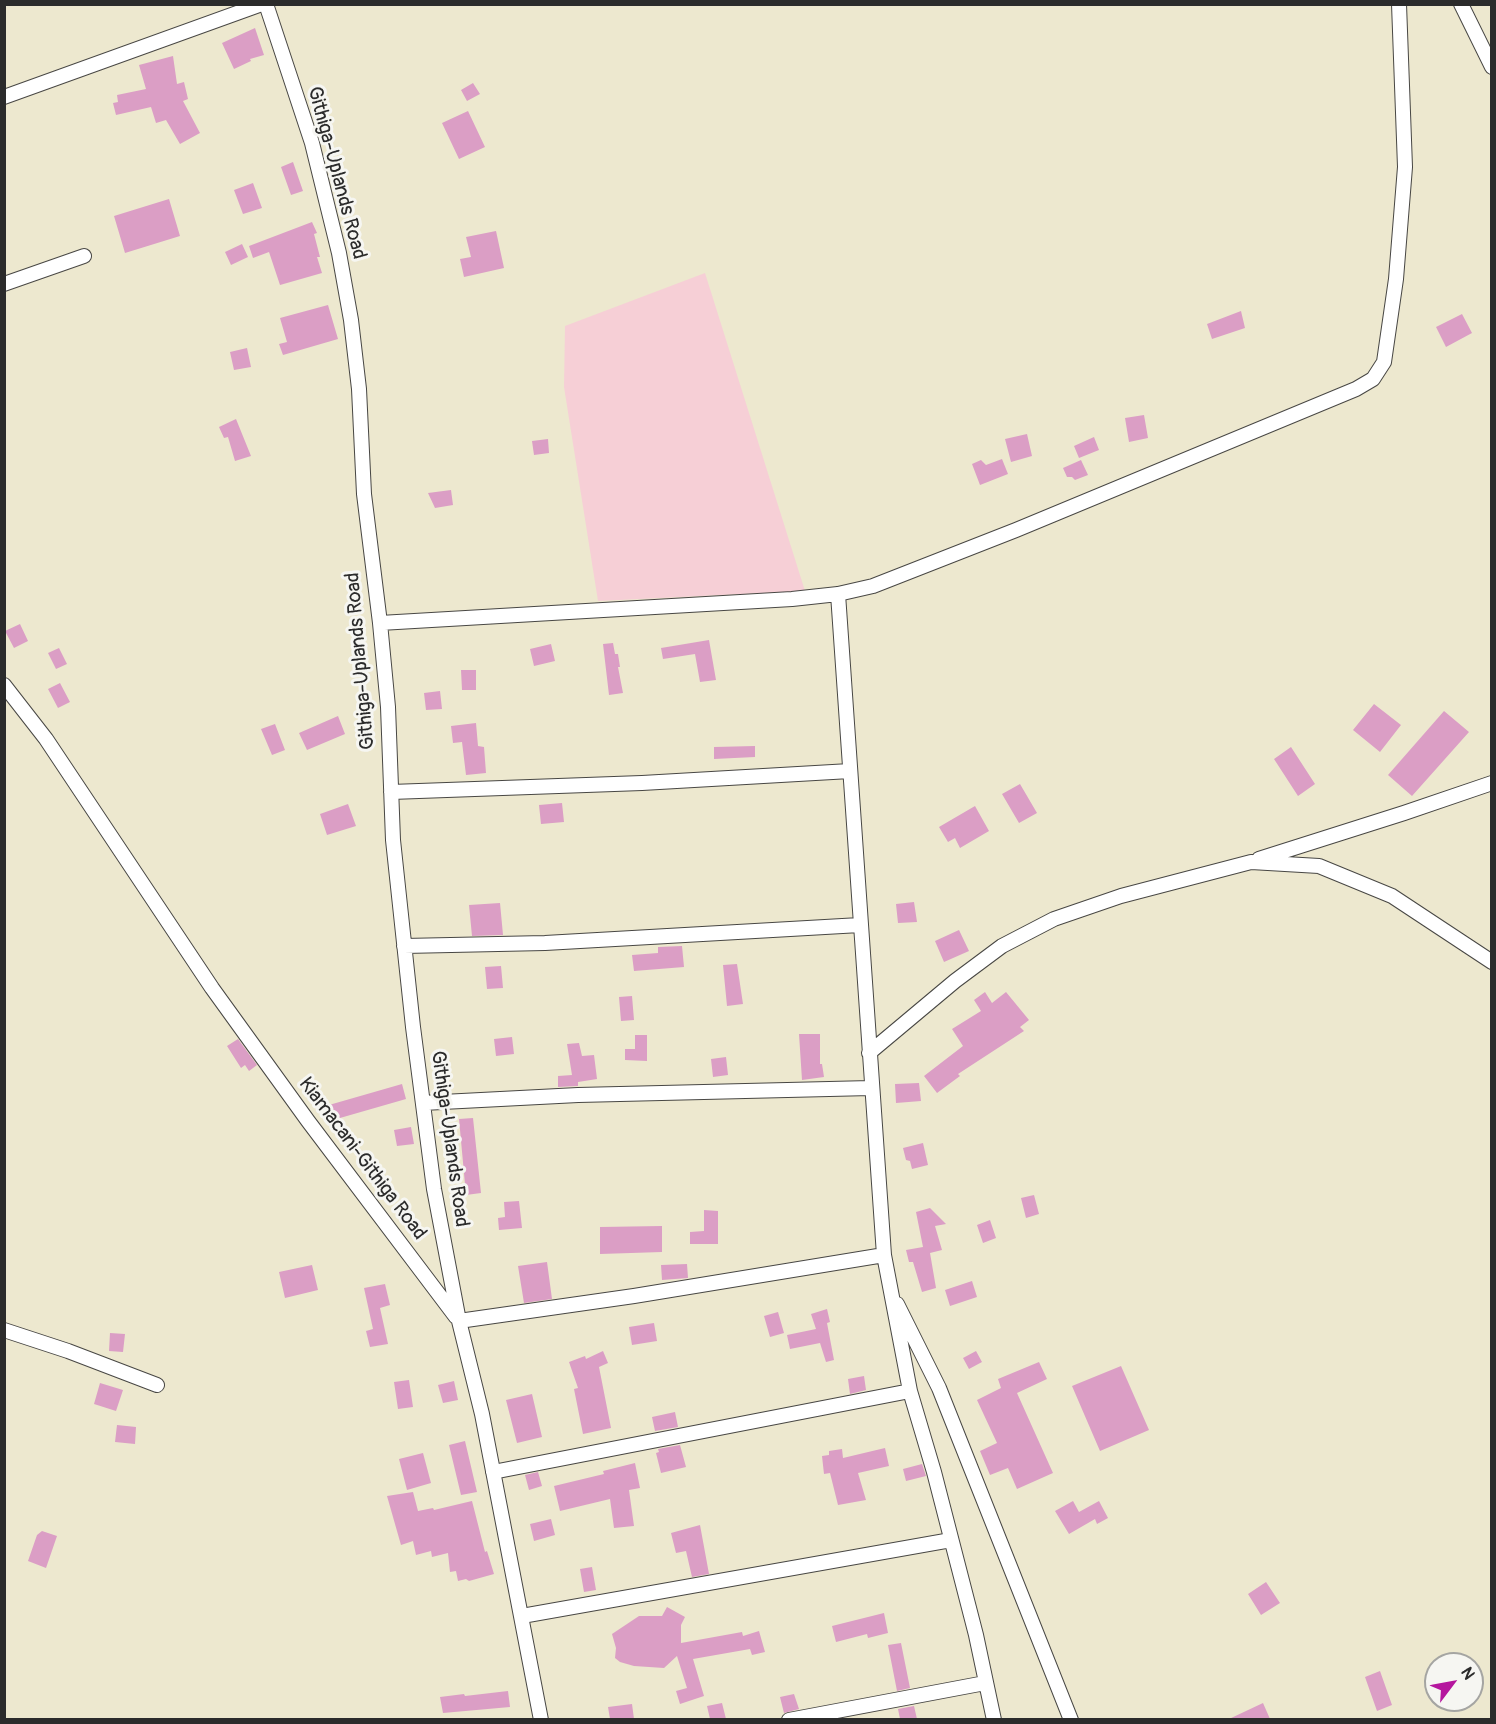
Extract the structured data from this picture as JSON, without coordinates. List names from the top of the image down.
{
  "streets": {
    "street": ["Githiga-Uplands Road", "Kiamacani-Githiga Road"]
  },
  "crossings": [
    ["Githiga-Uplands Road", "Kiamacani-Githiga Road"]
  ],
  "north": "top right"
}
